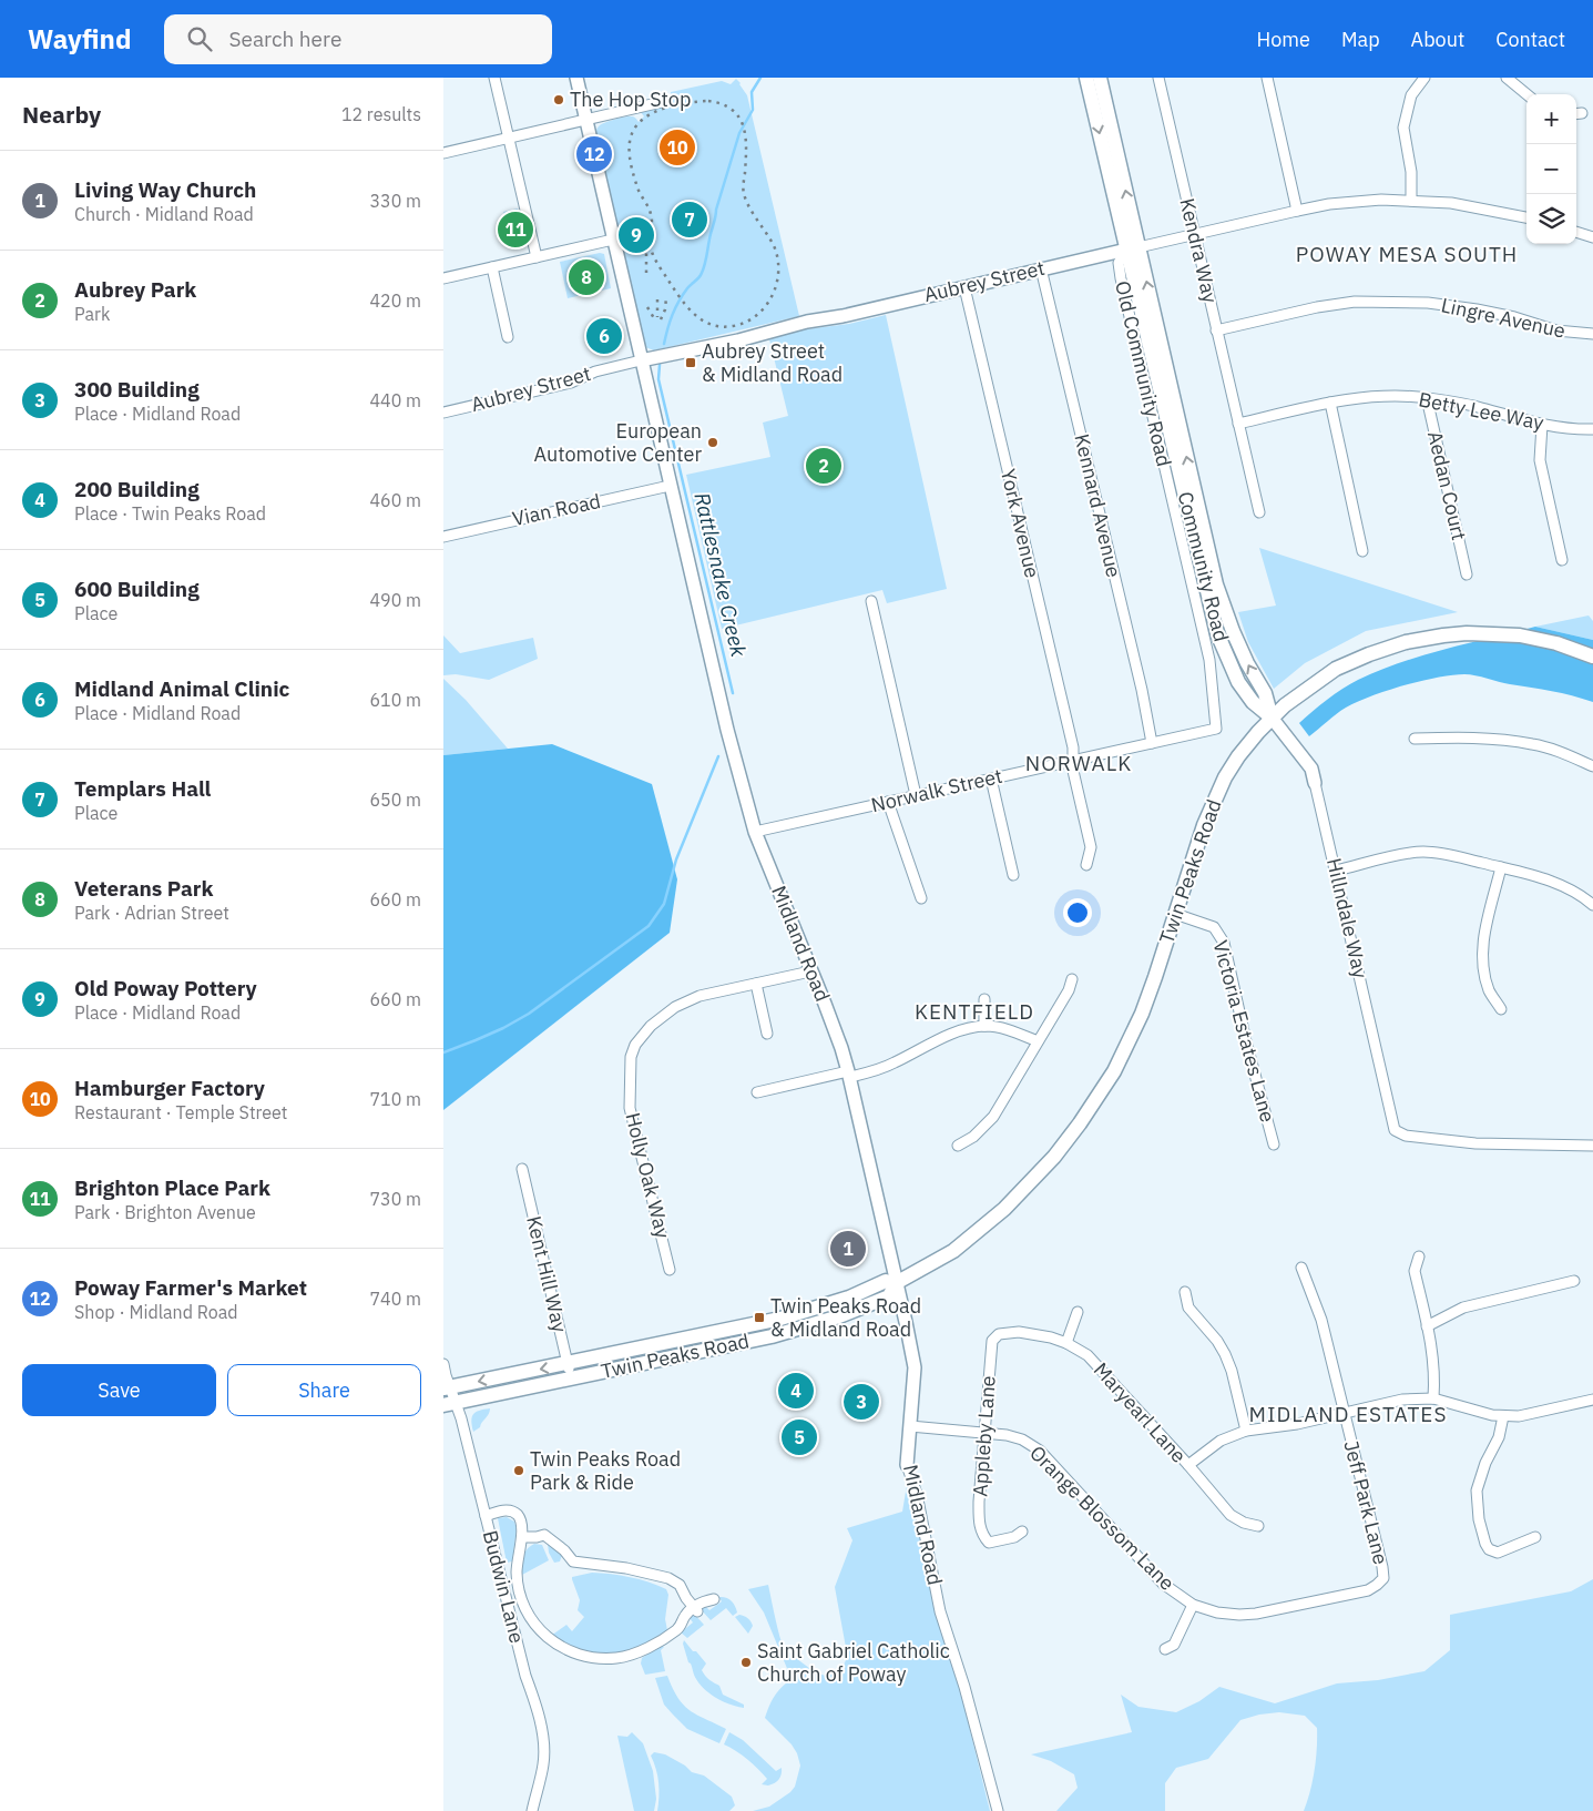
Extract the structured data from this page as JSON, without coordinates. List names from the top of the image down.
{
  "streets": {
    "main road": [
      "Aubrey Street",
      "Community Road",
      "Twin Peaks Road",
      "Hillndale Way",
      "Midland Road"
    ],
    "street": [
      "Kendra Way",
      "Lingre Avenue",
      "Old Community Road",
      "Betty Lee Way",
      "Aedan Court",
      "Kennard Avenue",
      "Vian Road",
      "York Avenue",
      "Norwalk Street",
      "Victoria Estates Lane",
      "Holly Oak Way",
      "Kent Hill Way",
      "Maryearl Lane",
      "Appleby Lane",
      "Jeff Park Lane",
      "Orange Blossom Lane",
      "Budwin Lane"
    ]
  },
  "crossings": [
    ["Kendra Way", "Aubrey Street"],
    ["Kendra Way", "Lingre Avenue"],
    ["Kendra Way", "Betty Lee Way"],
    ["Aubrey Street", "Old Community Road"],
    ["Aubrey Street", "Kennard Avenue"],
    ["Aubrey Street", "York Avenue"],
    ["Aubrey Street", "Community Road"],
    ["Aubrey Street", "Midland Road"],
    ["Old Community Road", "Community Road"],
    ["Old Community Road", "Norwalk Street"],
    ["Betty Lee Way", "Aedan Court"],
    ["Kennard Avenue", "Norwalk Street"],
    ["Vian Road", "Midland Road"],
    ["York Avenue", "Norwalk Street"],
    ["Community Road", "Twin Peaks Road"],
    ["Community Road", "Hillndale Way"],
    ["Norwalk Street", "Midland Road"],
    ["Twin Peaks Road", "Hillndale Way"],
    ["Twin Peaks Road", "Midland Road"],
    ["Twin Peaks Road", "Victoria Estates Lane"],
    ["Twin Peaks Road", "Kent Hill Way"],
    ["Twin Peaks Road", "Budwin Lane"],
    ["Midland Road", "Holly Oak Way"],
    ["Midland Road", "Orange Blossom Lane"],
    ["Maryearl Lane", "Appleby Lane"],
    ["Appleby Lane", "Orange Blossom Lane"],
    ["Jeff Park Lane", "Orange Blossom Lane"]
  ],
  "districts": [
    "POWAY MESA SOUTH",
    "NORWALK",
    "KENTFIELD",
    "MIDLAND ESTATES"
  ],
  "water": ["Rattlesnake Creek"],
  "places": {
    "other": [
      "The Hop Stop",
      "European Automotive Center",
      "Twin Peaks Road Park & Ride",
      "Saint Gabriel Catholic Church of Poway"
    ],
    "transit": ["Aubrey Street & Midland Road", "Twin Peaks Road & Midland Road"]
  },
  "page": {
    "header": "Wayfind",
    "search": "Search here",
    "nav": [
      "Home",
      "Map",
      "About",
      "Contact"
    ],
    "heading": ["Nearby", "12 results"],
    "map_buttons": ["+", "−"],
    "pins": [
      "10",
      "12",
      "7",
      "11",
      "9",
      "8",
      "6",
      "2",
      "1",
      "4",
      "3",
      "5"
    ],
    "list": [
      {
        "mark": "1",
        "name": "Living Way Church",
        "note": "Church · Midland Road",
        "value": "330 m"
      },
      {
        "mark": "2",
        "name": "Aubrey Park",
        "note": "Park",
        "value": "420 m"
      },
      {
        "mark": "3",
        "name": "300 Building",
        "note": "Place · Midland Road",
        "value": "440 m"
      },
      {
        "mark": "4",
        "name": "200 Building",
        "note": "Place · Twin Peaks Road",
        "value": "460 m"
      },
      {
        "mark": "5",
        "name": "600 Building",
        "note": "Place",
        "value": "490 m"
      },
      {
        "mark": "6",
        "name": "Midland Animal Clinic",
        "note": "Place · Midland Road",
        "value": "610 m"
      },
      {
        "mark": "7",
        "name": "Templars Hall",
        "note": "Place",
        "value": "650 m"
      },
      {
        "mark": "8",
        "name": "Veterans Park",
        "note": "Park · Adrian Street",
        "value": "660 m"
      },
      {
        "mark": "9",
        "name": "Old Poway Pottery",
        "note": "Place · Midland Road",
        "value": "660 m"
      },
      {
        "mark": "10",
        "name": "Hamburger Factory",
        "note": "Restaurant · Temple Street",
        "value": "710 m"
      },
      {
        "mark": "11",
        "name": "Brighton Place Park",
        "note": "Park · Brighton Avenue",
        "value": "730 m"
      },
      {
        "mark": "12",
        "name": "Poway Farmer's Market",
        "note": "Shop · Midland Road",
        "value": "740 m"
      }
    ],
    "buttons": ["Save", "Share"]
  }
}
